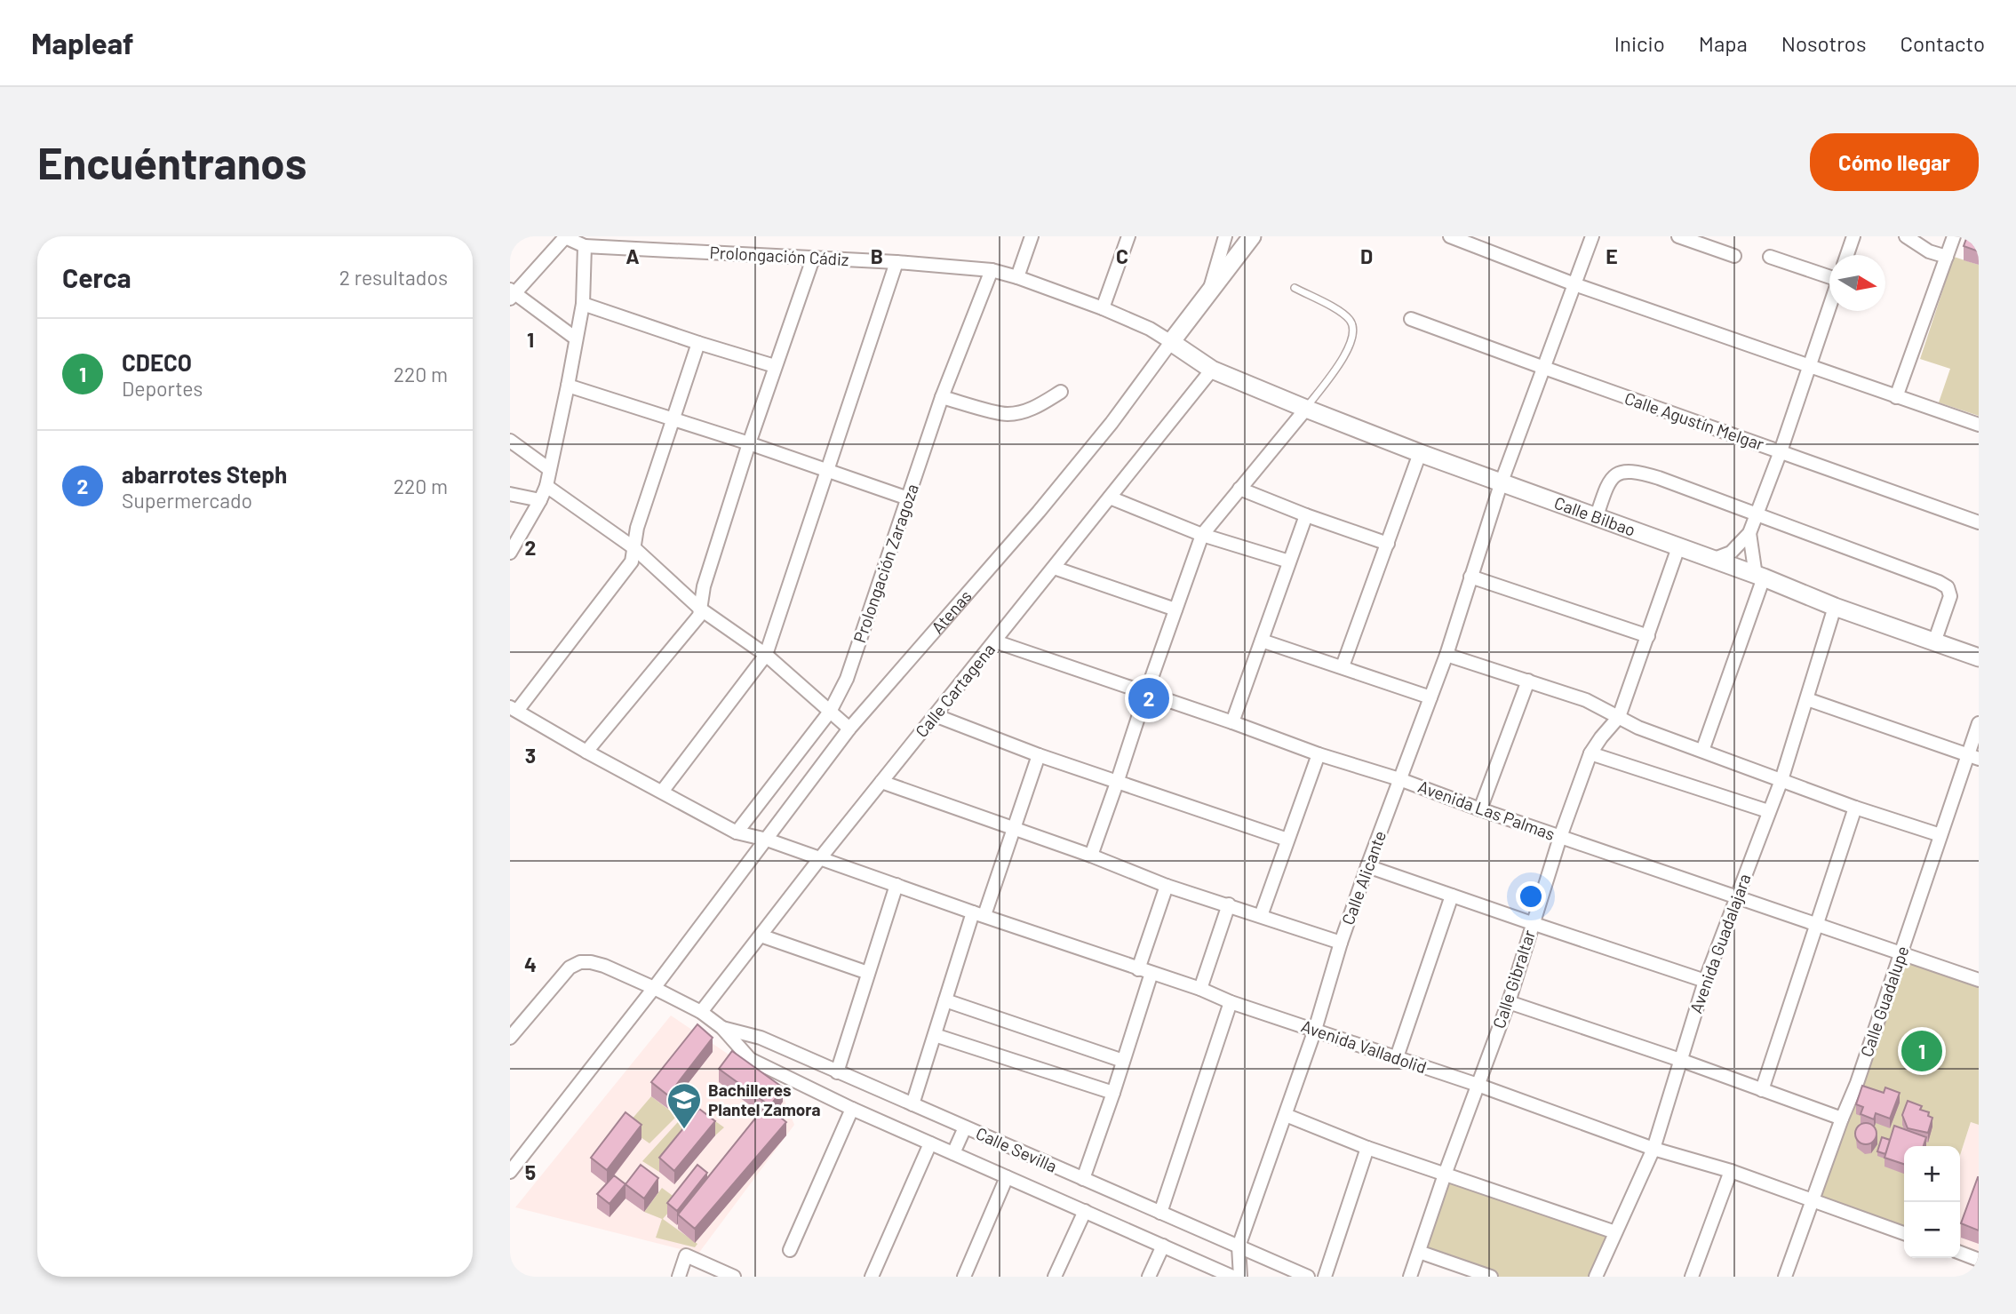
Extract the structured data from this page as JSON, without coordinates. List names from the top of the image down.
{
  "streets": {
    "street": [
      "Prolongación Cádiz",
      "Calle Agustín Melgar",
      "Calle Bilbao",
      "Prolongación Zaragoza",
      "Atenas",
      "Calle Cartagena",
      "Avenida Las Palmas",
      "Calle Alicante",
      "Avenida Guadalajara",
      "Calle Gibraltar",
      "Calle Guadalupe",
      "Avenida Valladolid",
      "Calle Sevilla"
    ]
  },
  "crossings": [
    ["Prolongación Cádiz", "Calle Bilbao"],
    ["Prolongación Cádiz", "Prolongación Zaragoza"],
    ["Prolongación Cádiz", "Atenas"],
    ["Prolongación Cádiz", "Calle Cartagena"],
    ["Calle Agustín Melgar", "Calle Alicante"],
    ["Calle Bilbao", "Calle Cartagena"],
    ["Calle Bilbao", "Calle Alicante"],
    ["Calle Bilbao", "Avenida Guadalajara"],
    ["Calle Bilbao", "Calle Gibraltar"],
    ["Prolongación Zaragoza", "Avenida Valladolid"],
    ["Atenas", "Avenida Valladolid"],
    ["Atenas", "Calle Sevilla"],
    ["Calle Cartagena", "Avenida Las Palmas"],
    ["Calle Cartagena", "Avenida Valladolid"],
    ["Calle Cartagena", "Calle Sevilla"],
    ["Avenida Las Palmas", "Calle Alicante"],
    ["Avenida Las Palmas", "Avenida Guadalajara"],
    ["Avenida Las Palmas", "Calle Gibraltar"],
    ["Avenida Las Palmas", "Calle Guadalupe"],
    ["Calle Alicante", "Avenida Valladolid"],
    ["Calle Alicante", "Calle Sevilla"],
    ["Avenida Guadalajara", "Avenida Valladolid"],
    ["Calle Gibraltar", "Avenida Valladolid"],
    ["Calle Guadalupe", "Avenida Valladolid"]
  ],
  "places": {
    "school or university": ["Bachilleres Plantel Zamora"]
  },
  "north": "right",
  "page": {
    "header": "Mapleaf",
    "nav": [
      "Inicio",
      "Mapa",
      "Nosotros",
      "Contacto"
    ],
    "buttons": "Cómo llegar",
    "title": "Encuéntranos",
    "heading": ["Cerca", "2 resultados"],
    "list": [
      {
        "mark": "1",
        "name": "CDECO",
        "note": "Deportes",
        "value": "220 m"
      },
      {
        "mark": "2",
        "name": "abarrotes Steph",
        "note": "Supermercado",
        "value": "220 m"
      }
    ],
    "pins": ["2", "1"],
    "map_buttons": ["+", "−"]
  },
  "grid": {
    "columns": [
      "A",
      "B",
      "C",
      "D",
      "E"
    ],
    "rows": [
      "1",
      "2",
      "3",
      "4",
      "5"
    ]
  }
}
